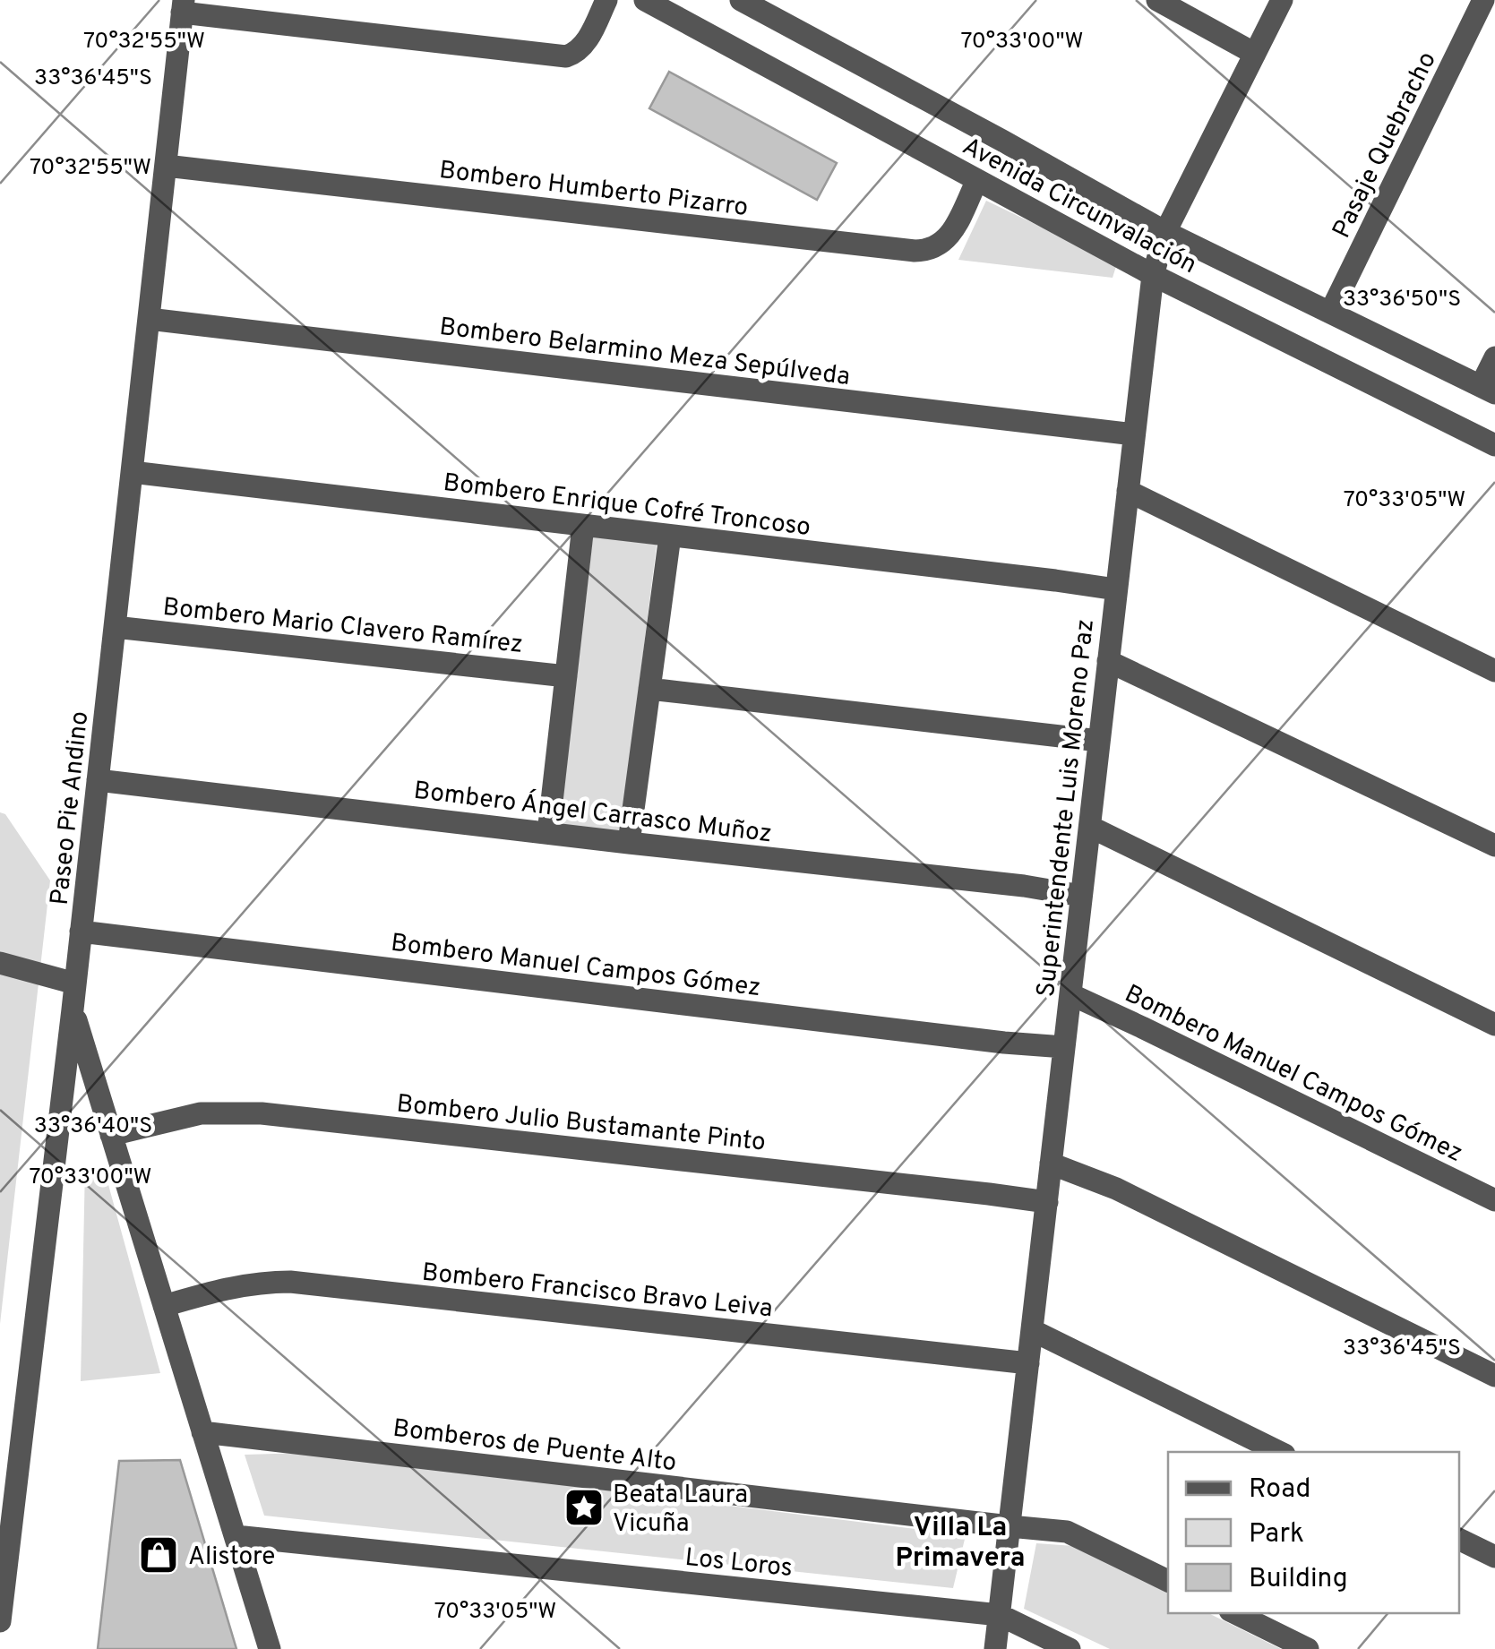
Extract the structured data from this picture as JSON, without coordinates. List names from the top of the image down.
{
  "streets": {
    "street": [
      "Pasaje Quebracho",
      "Bombero Humberto Pizarro",
      "Avenida Circunvalación",
      "Bombero Belarmino Meza Sepúlveda",
      "Bombero Enrique Cofré Troncoso",
      "Bombero Mario Clavero Ramírez",
      "Paseo Pie Andino",
      "Superintendente Luis Moreno Paz",
      "Bombero Ángel Carrasco Muñoz",
      "Bombero Manuel Campos Gómez",
      "Bombero Julio Bustamante Pinto",
      "Bombero Francisco Bravo Leiva",
      "Bomberos de Puente Alto",
      "Los Loros"
    ]
  },
  "crossings": [
    ["Pasaje Quebracho", "Avenida Circunvalación"],
    ["Bombero Humberto Pizarro", "Avenida Circunvalación"],
    ["Bombero Humberto Pizarro", "Paseo Pie Andino"],
    ["Avenida Circunvalación", "Superintendente Luis Moreno Paz"],
    ["Bombero Belarmino Meza Sepúlveda", "Paseo Pie Andino"],
    ["Bombero Belarmino Meza Sepúlveda", "Superintendente Luis Moreno Paz"],
    ["Bombero Enrique Cofré Troncoso", "Paseo Pie Andino"],
    ["Bombero Enrique Cofré Troncoso", "Superintendente Luis Moreno Paz"],
    ["Bombero Mario Clavero Ramírez", "Paseo Pie Andino"],
    ["Paseo Pie Andino", "Bombero Ángel Carrasco Muñoz"],
    ["Paseo Pie Andino", "Bombero Manuel Campos Gómez"],
    ["Superintendente Luis Moreno Paz", "Bombero Ángel Carrasco Muñoz"],
    ["Superintendente Luis Moreno Paz", "Bombero Manuel Campos Gómez"],
    ["Superintendente Luis Moreno Paz", "Bombero Julio Bustamante Pinto"],
    ["Superintendente Luis Moreno Paz", "Bombero Francisco Bravo Leiva"],
    ["Superintendente Luis Moreno Paz", "Bomberos de Puente Alto"],
    ["Superintendente Luis Moreno Paz", "Los Loros"]
  ],
  "districts": ["Villa La Primavera"],
  "places": {
    "place": ["Beata Laura Vicuña"],
    "shop": ["Alistore"]
  },
  "legend": ["Road", "Park", "Building"],
  "coordinates": [
    "70°32'55\"W",
    "70°33'00\"W",
    "33°36'45\"S",
    "33°36'50\"S",
    "70°33'05\"W",
    "33°36'40\"S"
  ]
}
